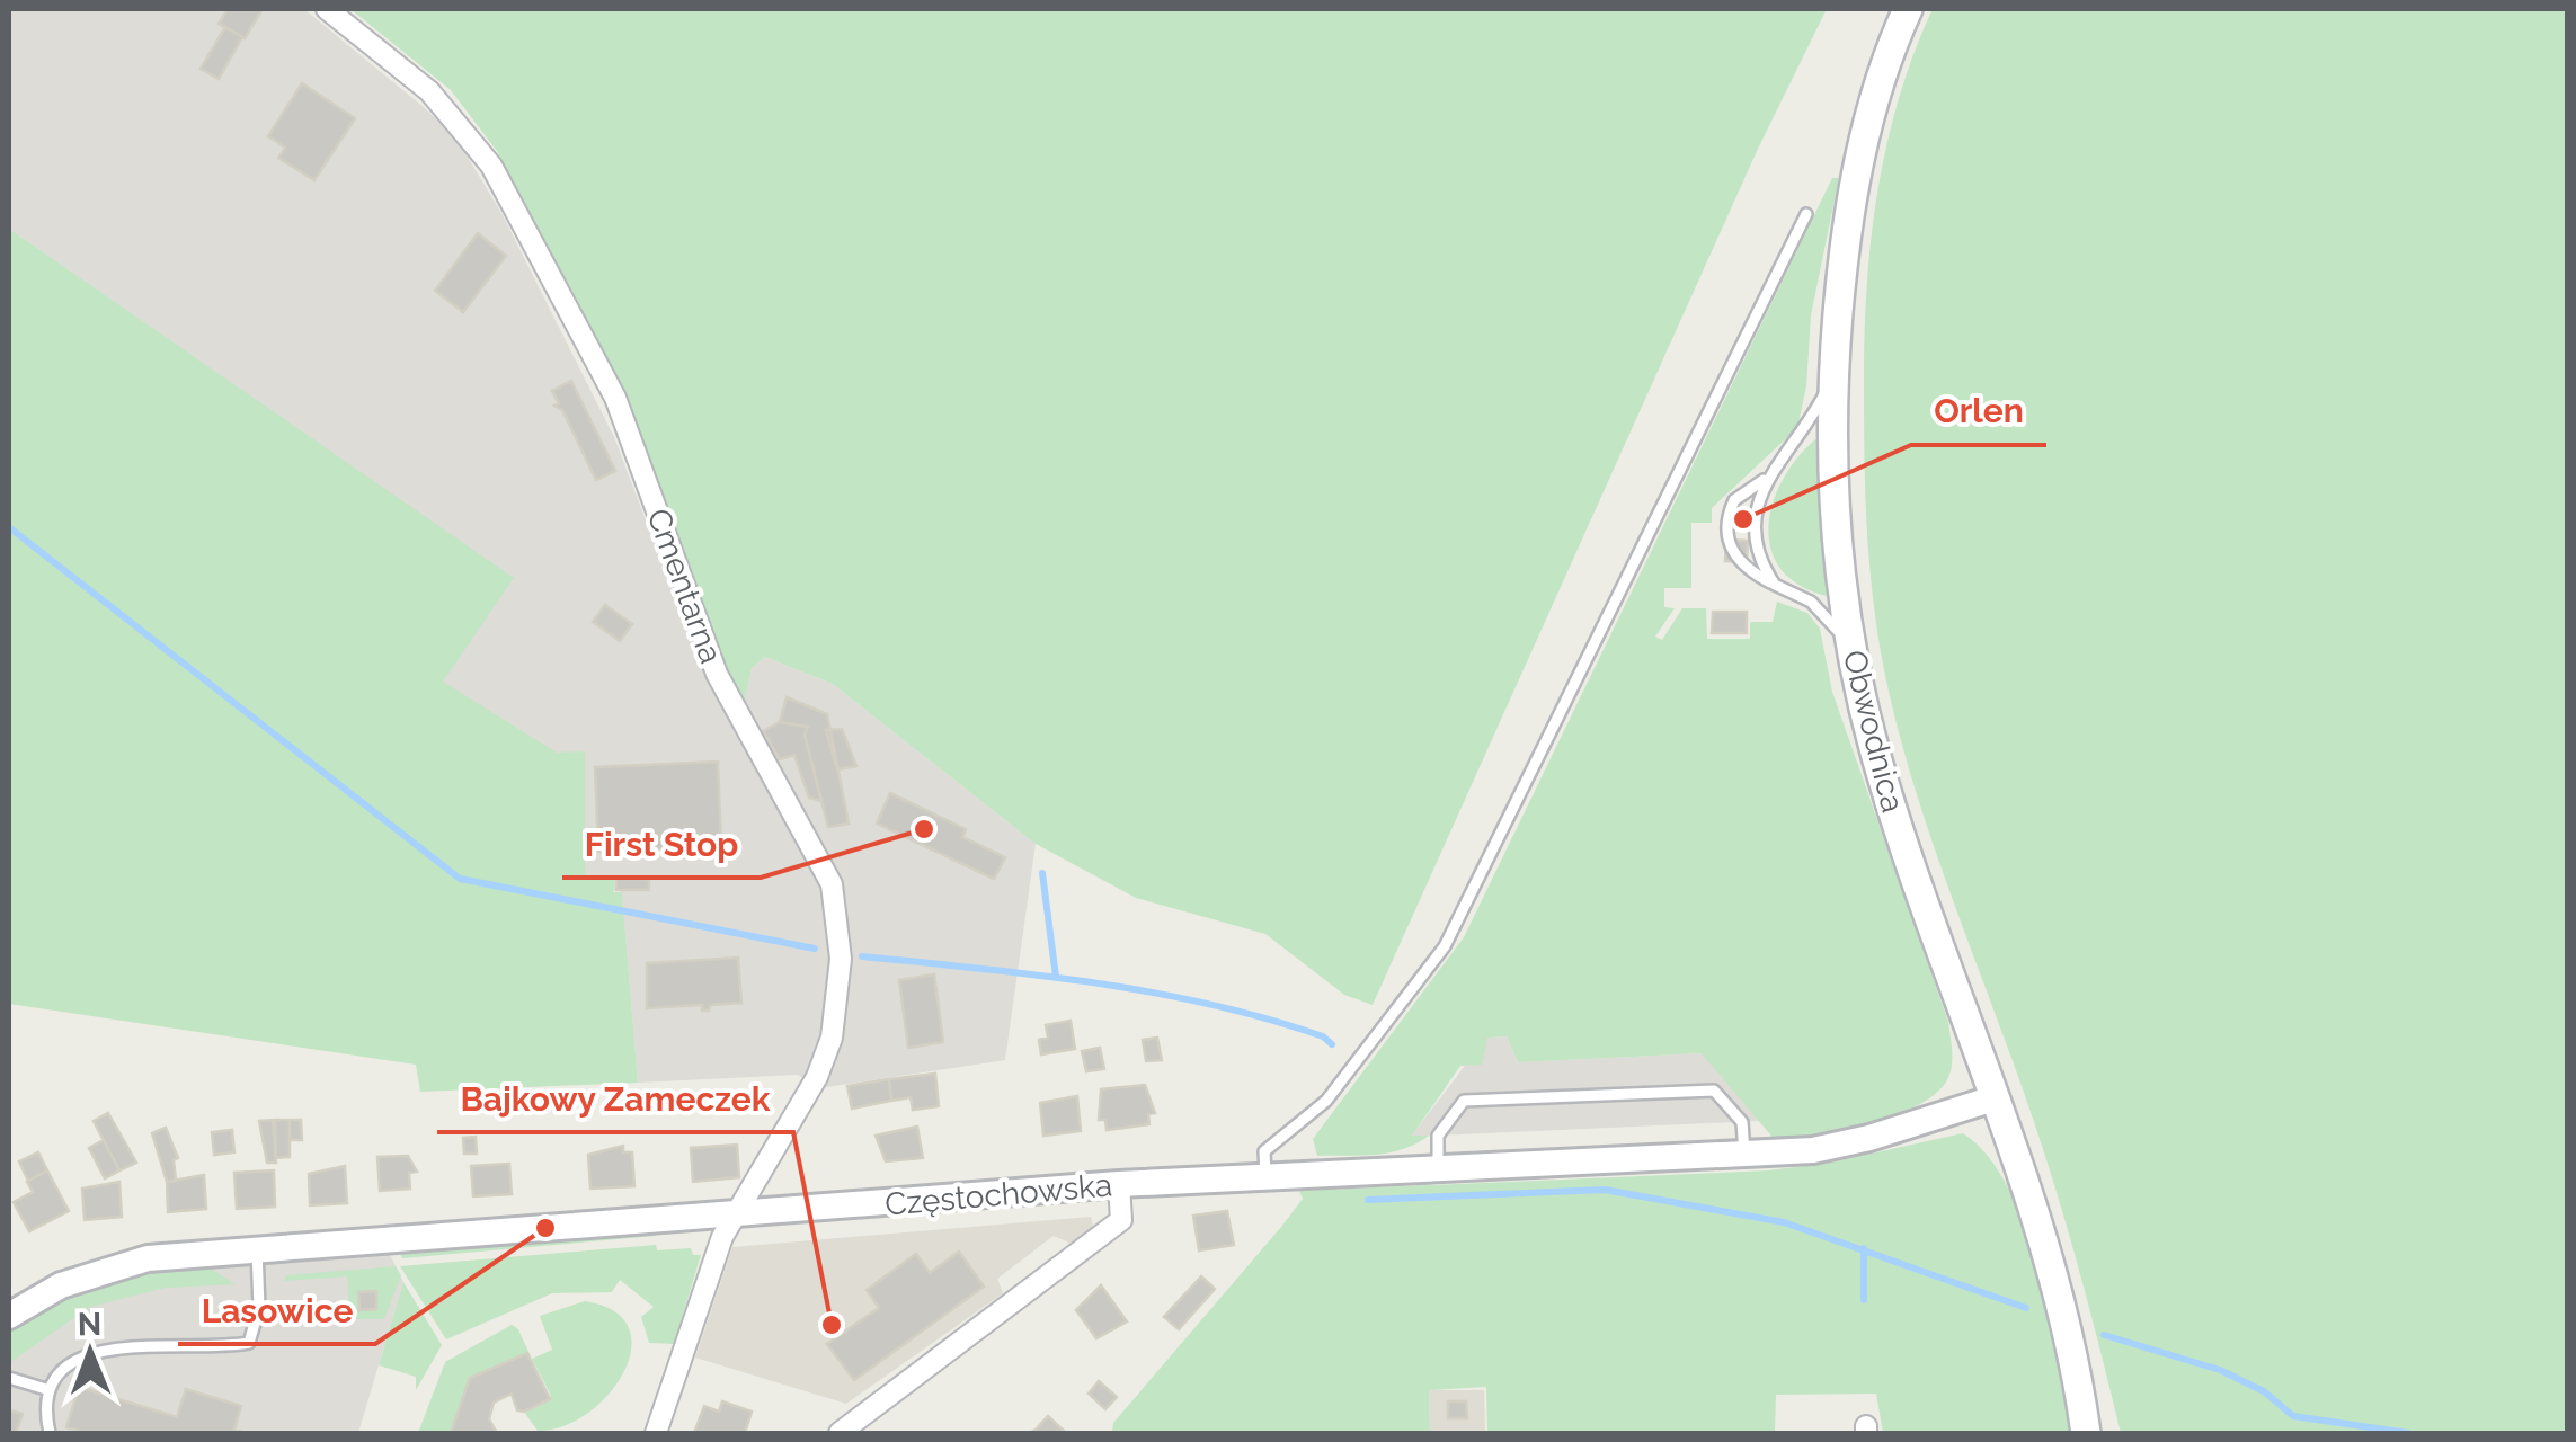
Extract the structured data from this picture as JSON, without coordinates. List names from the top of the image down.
{
  "streets": {
    "main road": ["Obwodnica"],
    "street": ["Cmentarna", "Częstochowska"]
  },
  "crossings": [
    ["Cmentarna", "Częstochowska"],
    ["Obwodnica", "Częstochowska"]
  ],
  "places": [
    "Orlen",
    "First Stop",
    "Lasowice",
    "Bajkowy Zameczek"
  ],
  "north": "top"
}
